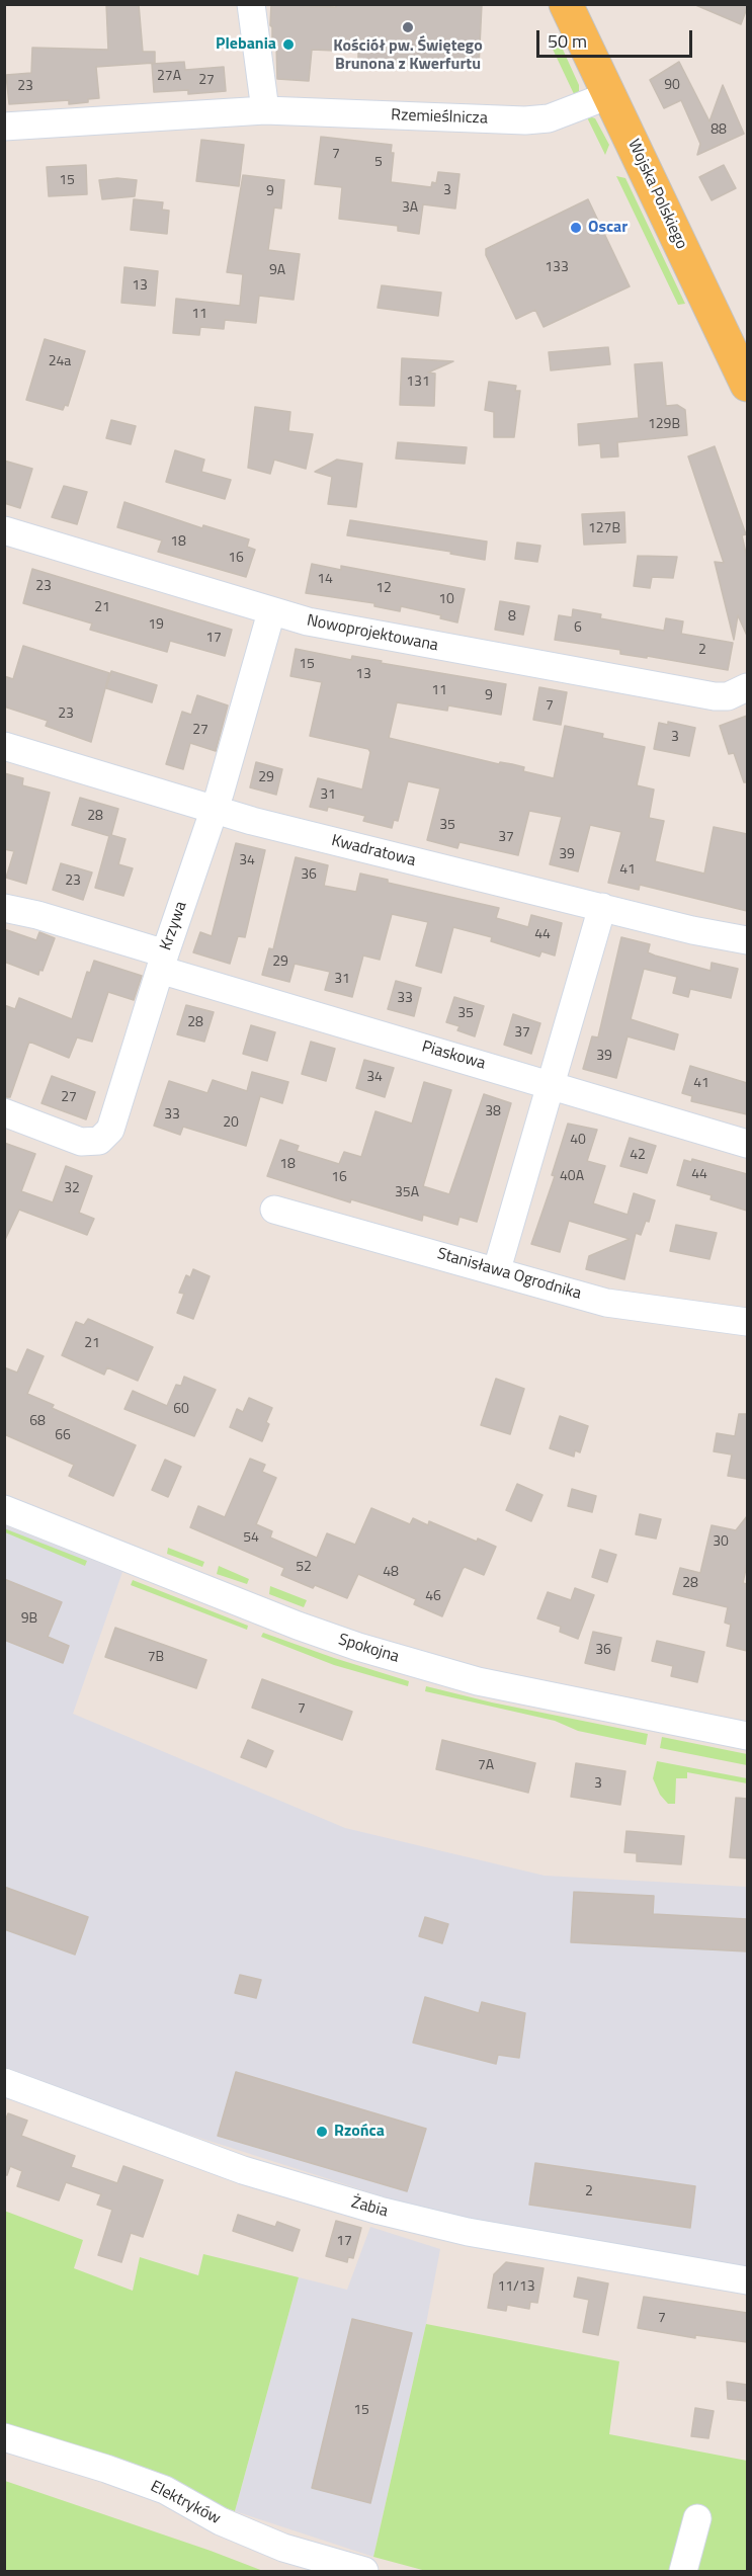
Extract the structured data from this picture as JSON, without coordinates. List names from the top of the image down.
{
  "streets": {
    "main road": ["Wojska Polskiego"],
    "street": [
      "Rzemieślnicza",
      "Nowoprojektowana",
      "Kwadratowa",
      "Krzywa",
      "Piaskowa",
      "Stanisława Ogrodnika",
      "Spokojna",
      "Żabia",
      "Elektryków"
    ]
  },
  "crossings": [
    ["Rzemieślnicza", "Wojska Polskiego"],
    ["Nowoprojektowana", "Krzywa"],
    ["Kwadratowa", "Krzywa"],
    ["Krzywa", "Piaskowa"]
  ],
  "places": [
    "Kościół pw. Świętego Brunona z Kwerfurtu",
    "Plebania",
    "Oscar",
    "Rzońca"
  ],
  "house_numbers": [
    "27A",
    "27",
    "90",
    "23",
    "88",
    "7",
    "5",
    "15",
    "3",
    "9",
    "3A",
    "133",
    "9A",
    "13",
    "11",
    "24a",
    "131",
    "129B",
    "127B",
    "18",
    "16",
    "14",
    "23",
    "12",
    "10",
    "21",
    "8",
    "19",
    "6",
    "17",
    "2",
    "15",
    "13",
    "11",
    "9",
    "7",
    "23",
    "27",
    "3",
    "29",
    "31",
    "28",
    "35",
    "37",
    "39",
    "34",
    "41",
    "36",
    "23",
    "44",
    "29",
    "31",
    "33",
    "35",
    "28",
    "37",
    "39",
    "34",
    "41",
    "27",
    "38",
    "33",
    "20",
    "40",
    "42",
    "18",
    "44",
    "40A",
    "16",
    "32",
    "35A",
    "21",
    "60",
    "68",
    "66",
    "54",
    "30",
    "52",
    "48",
    "28",
    "46",
    "9B",
    "36",
    "7B",
    "7",
    "7A",
    "3",
    "2",
    "17",
    "11/13",
    "7",
    "15"
  ],
  "scale_bar": "50 m"
}
